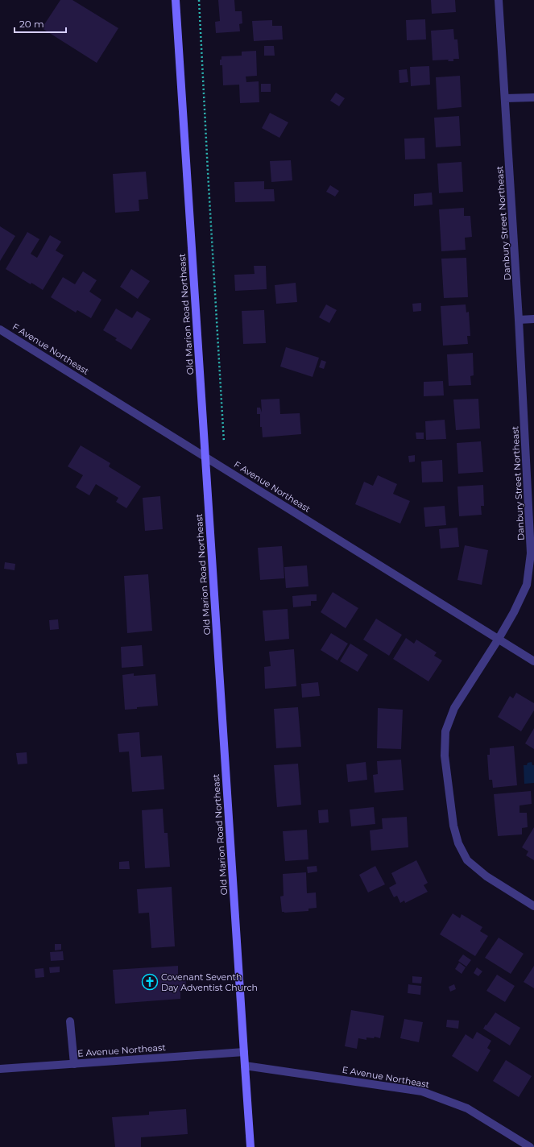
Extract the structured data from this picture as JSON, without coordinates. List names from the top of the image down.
{
  "streets": {
    "main road": ["Old Marion Road Northeast"],
    "street": ["Danbury Street Northeast", "F Avenue Northeast", "E Avenue Northeast"]
  },
  "crossings": [
    ["Danbury Street Northeast", "F Avenue Northeast"],
    ["Old Marion Road Northeast", "F Avenue Northeast"],
    ["Old Marion Road Northeast", "E Avenue Northeast"]
  ],
  "places": {
    "church": ["Covenant Seventh Day Adventist Church"]
  },
  "scale_bar": "20 m"
}
